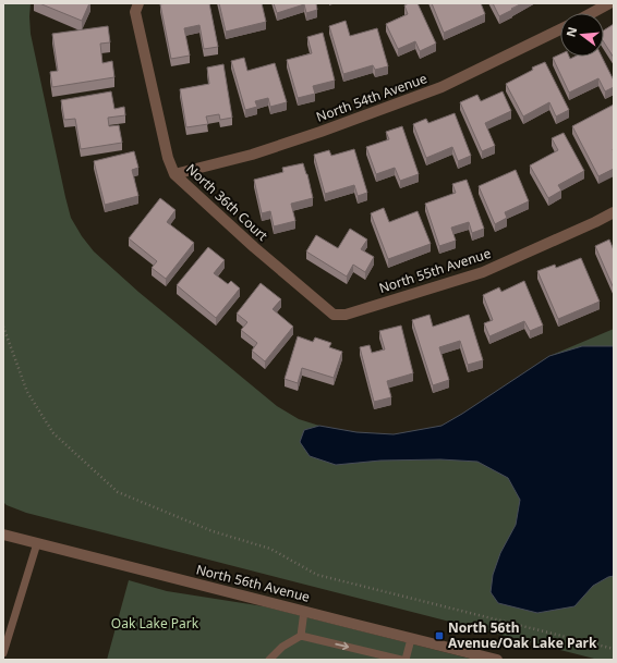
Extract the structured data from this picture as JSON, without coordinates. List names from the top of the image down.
{
  "streets": {
    "street": [
      "North 54th Avenue",
      "North 36th Court",
      "North 55th Avenue",
      "North 56th Avenue"
    ]
  },
  "crossings": [
    ["North 54th Avenue", "North 36th Court"],
    ["North 36th Court", "North 55th Avenue"]
  ],
  "parks": ["Oak Lake Park"],
  "places": {
    "transit": ["North 56th Avenue/Oak Lake Park"]
  },
  "north": "left"
}
